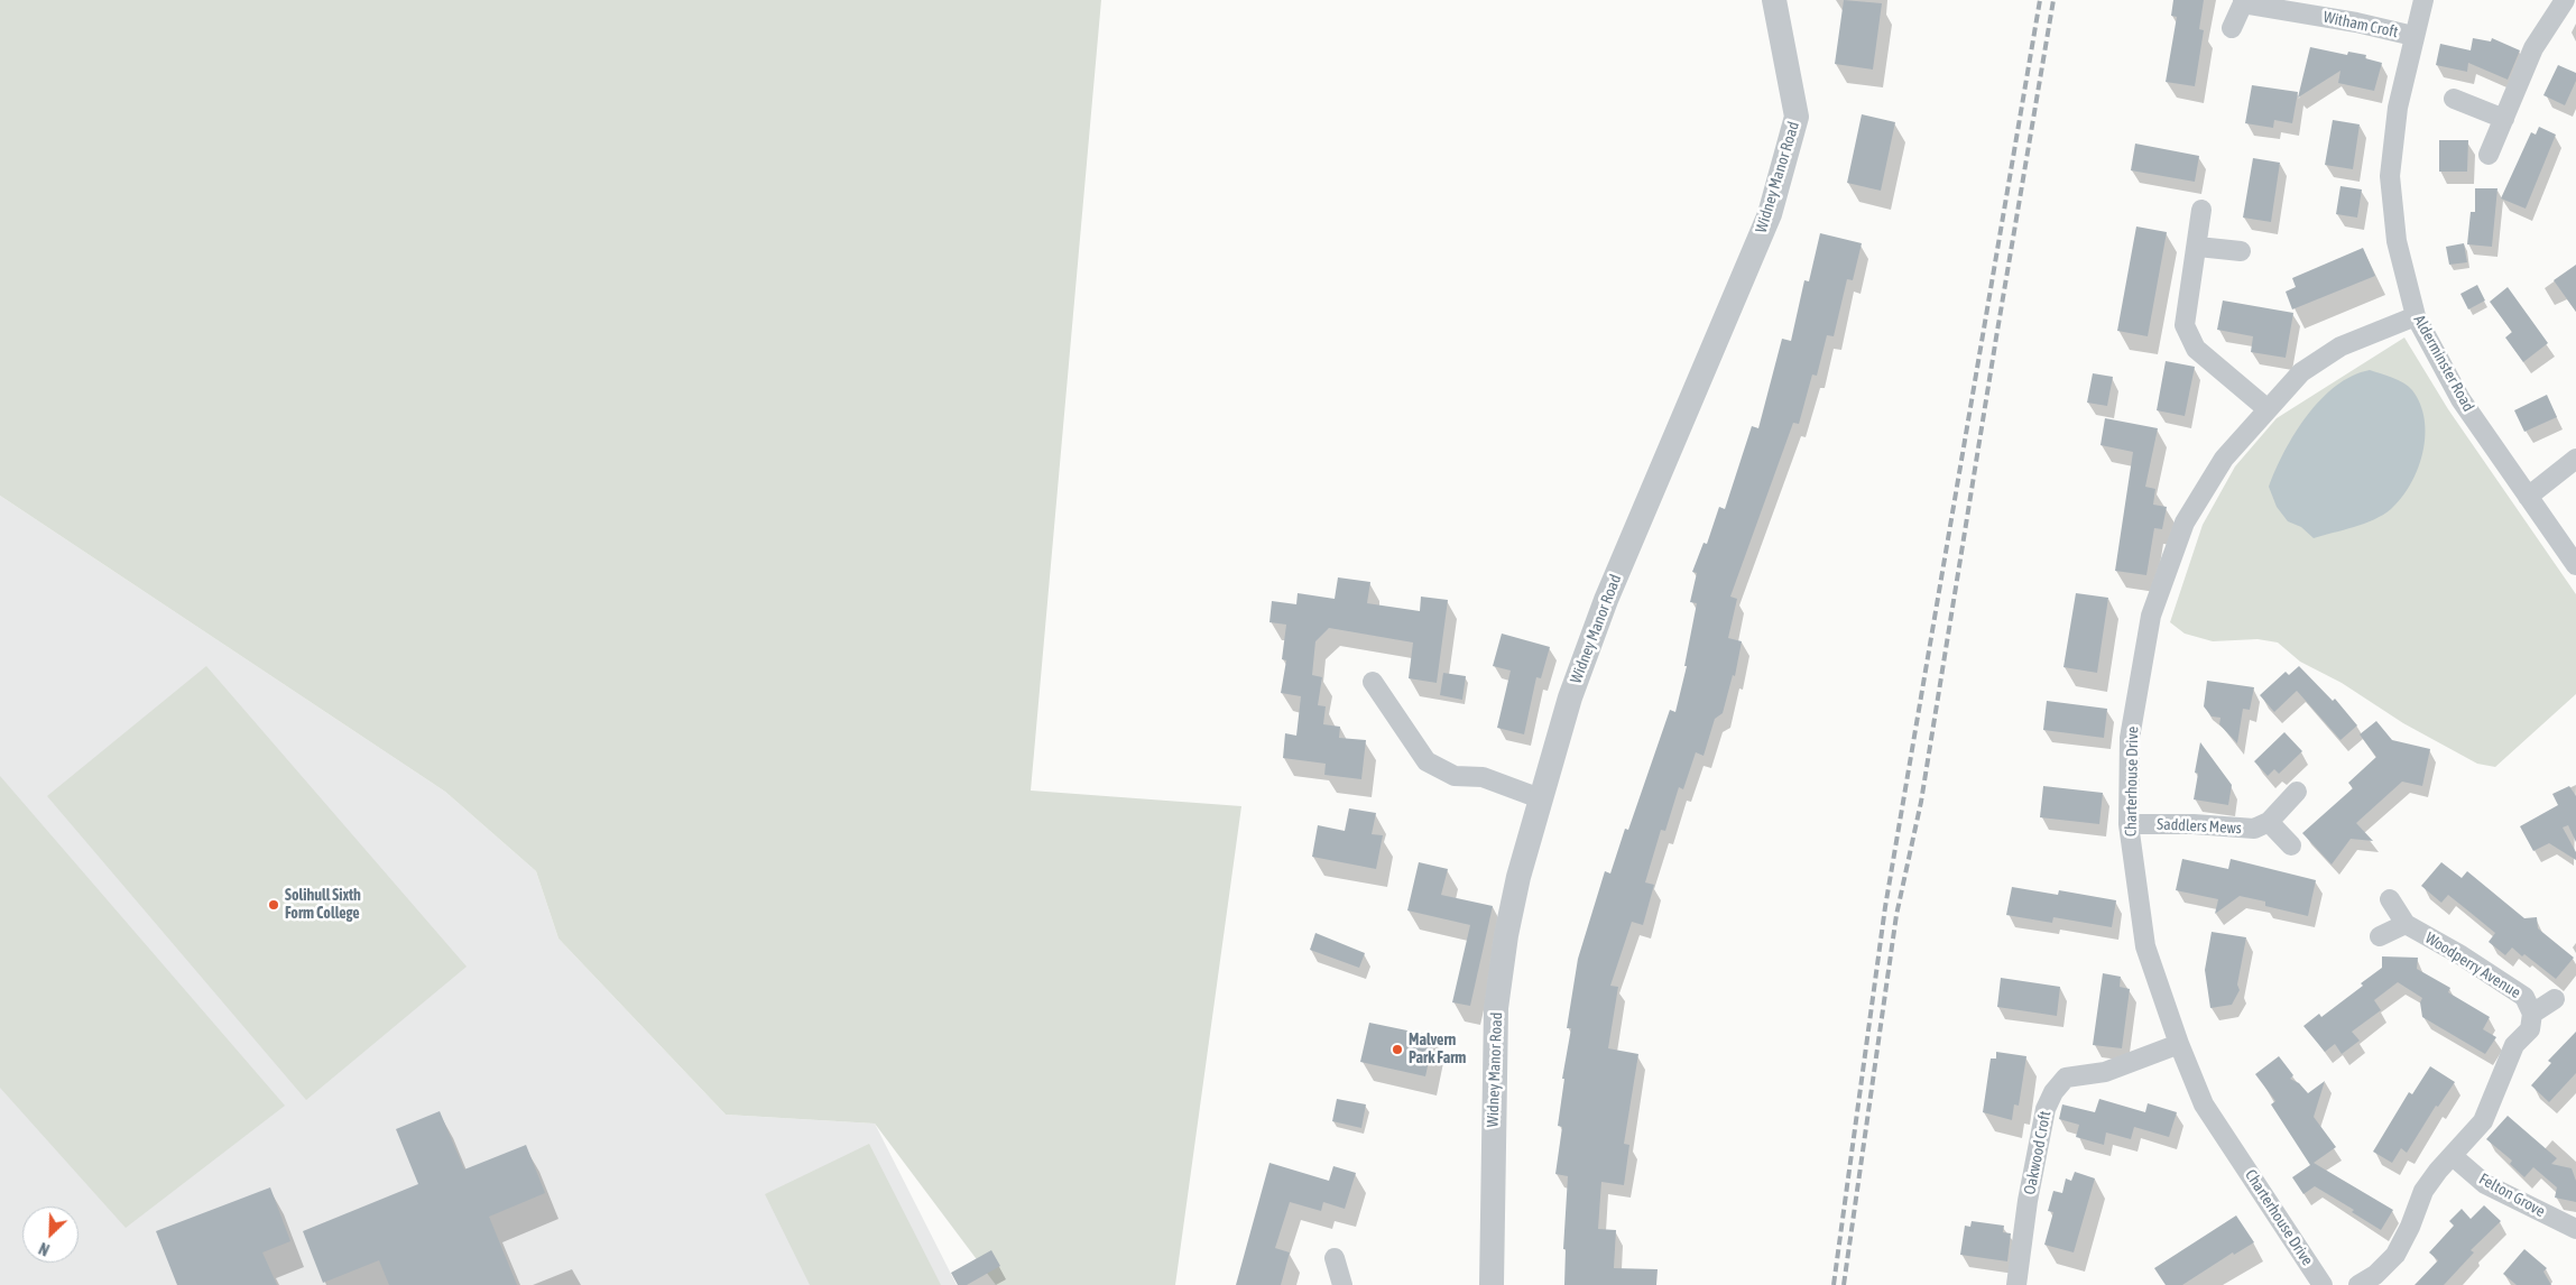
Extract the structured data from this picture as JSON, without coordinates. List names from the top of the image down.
{
  "streets": {
    "street": [
      "Witham Croft",
      "Widney Manor Road",
      "Alderminster Road",
      "Charterhouse Drive",
      "Saddlers Mews",
      "Woodperry Avenue",
      "Oakwood Croft",
      "Felton Grove"
    ]
  },
  "crossings": [
    ["Witham Croft", "Alderminster Road"],
    ["Alderminster Road", "Charterhouse Drive"],
    ["Charterhouse Drive", "Saddlers Mews"],
    ["Charterhouse Drive", "Oakwood Croft"],
    ["Woodperry Avenue", "Felton Grove"]
  ],
  "places": ["Solihull Sixth Form College", "Malvern Park Farm"],
  "north": "bottom left"
}
